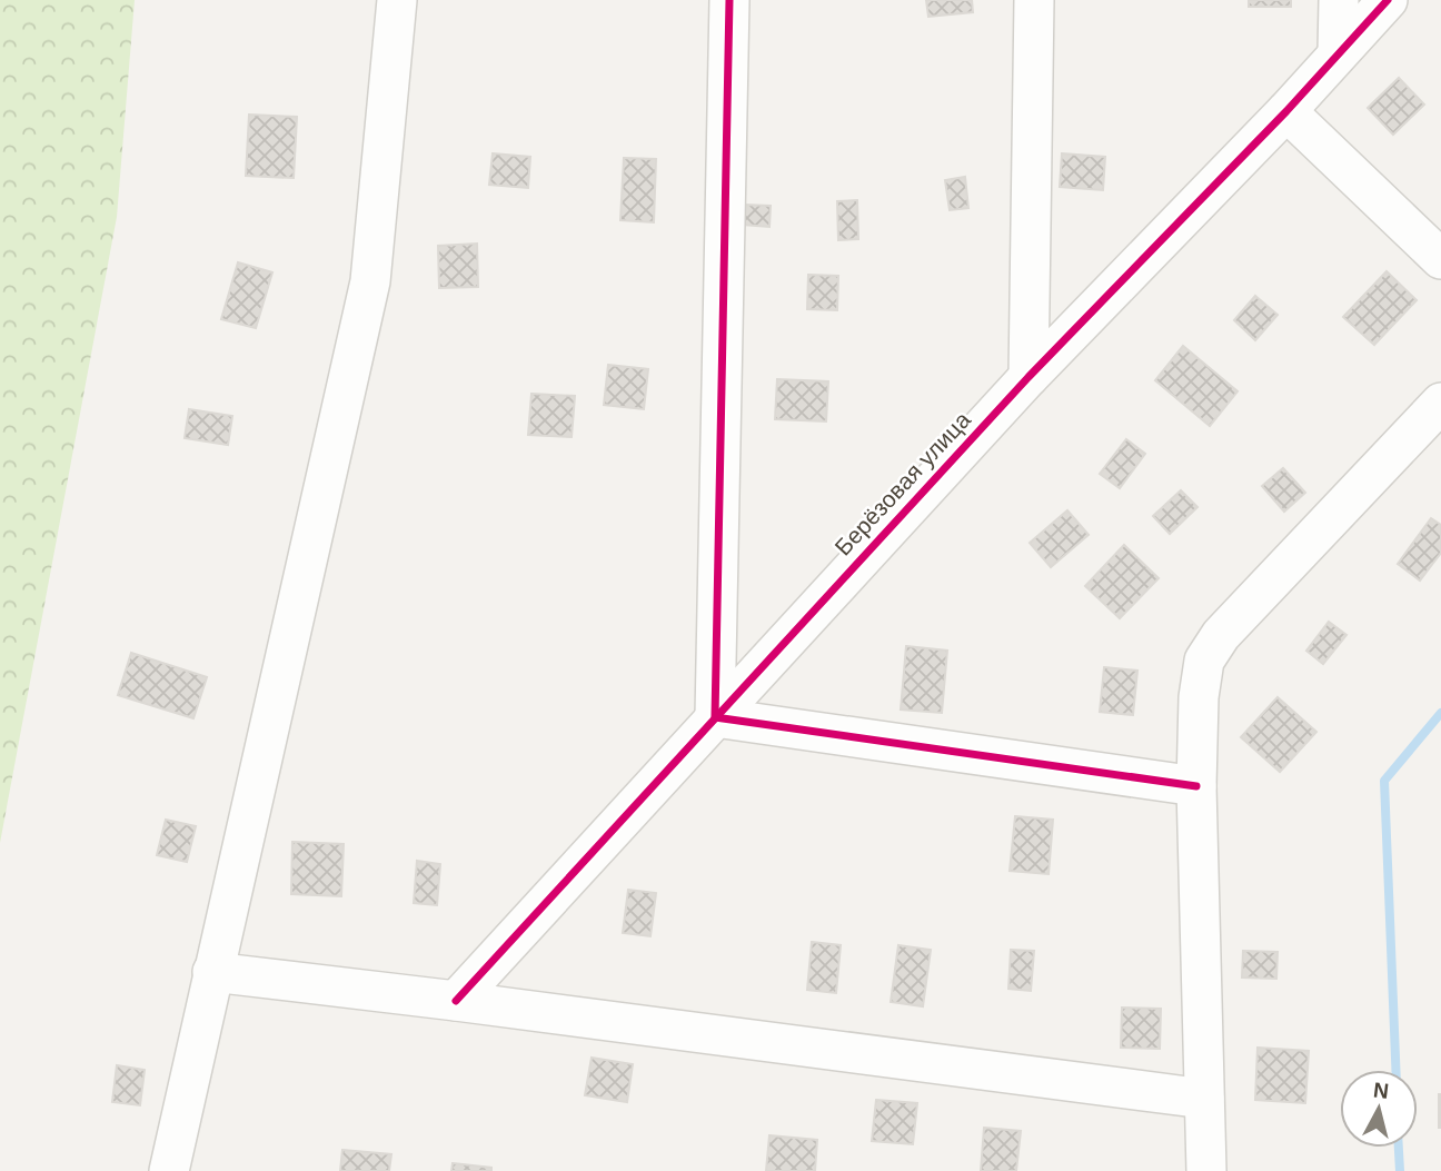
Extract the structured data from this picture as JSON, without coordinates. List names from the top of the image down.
{
  "streets": {
    "street": ["Берёзовая улица"]
  },
  "north": "top"
}
